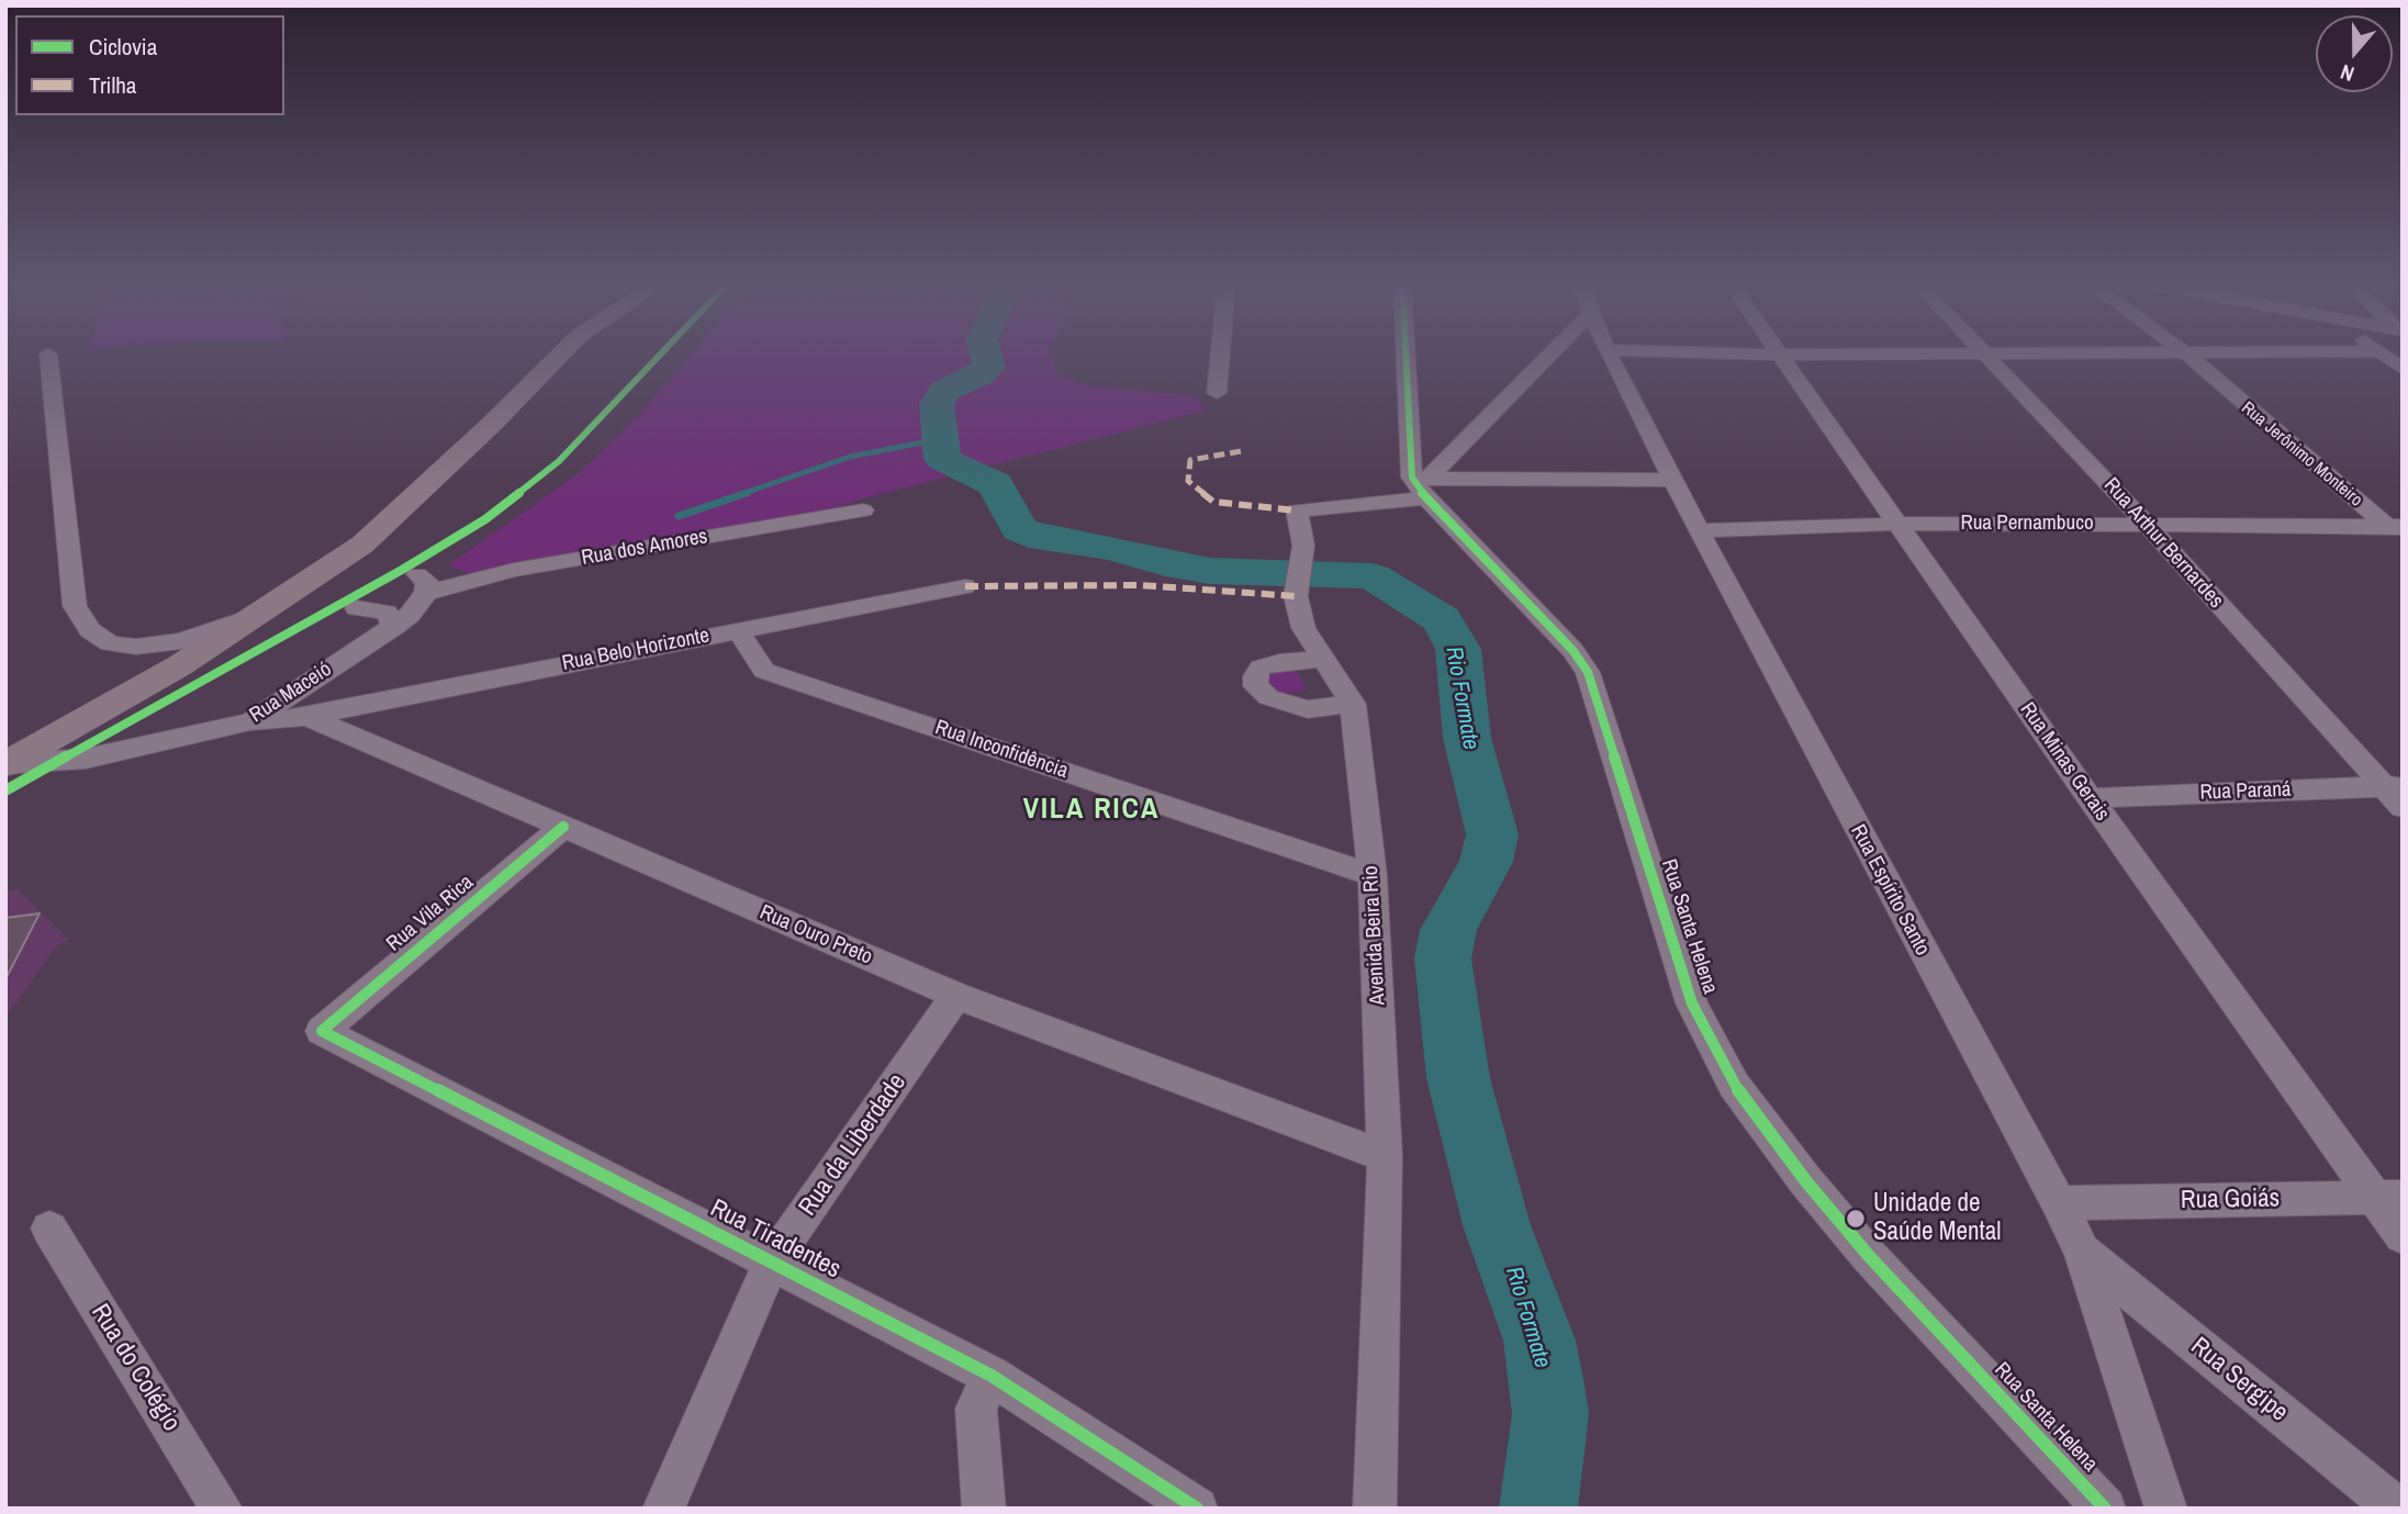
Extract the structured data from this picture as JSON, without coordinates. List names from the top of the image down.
{
  "streets": {
    "street": [
      "Rua Jerônimo Monteiro",
      "Rua Pernambuco",
      "Rua Arthur Bernardes",
      "Rua dos Amores",
      "Rua Belo Horizonte",
      "Rua Maceió",
      "Rua Inconfidência",
      "Rua Minas Gerais",
      "Rua Paraná",
      "Rua Espírito Santo",
      "Rua Vila Rica",
      "Rua Santa Helena",
      "Rua Ouro Preto",
      "Avenida Beira Rio",
      "Rua da Liberdade",
      "Rua Goiás",
      "Rua Tiradentes",
      "Rua do Colégio",
      "Rua Sergipe"
    ]
  },
  "crossings": [
    ["Rua Jerônimo Monteiro", "Rua Pernambuco"],
    ["Rua Pernambuco", "Rua Arthur Bernardes"],
    ["Rua Pernambuco", "Rua Minas Gerais"],
    ["Rua Pernambuco", "Rua Espírito Santo"],
    ["Rua Arthur Bernardes", "Rua Paraná"],
    ["Rua dos Amores", "Rua Maceió"],
    ["Rua Belo Horizonte", "Rua Inconfidência"],
    ["Rua Belo Horizonte", "Rua Ouro Preto"],
    ["Rua Maceió", "Rua Ouro Preto"],
    ["Rua Inconfidência", "Avenida Beira Rio"],
    ["Rua Minas Gerais", "Rua Paraná"],
    ["Rua Minas Gerais", "Rua Goiás"],
    ["Rua Espírito Santo", "Rua Goiás"],
    ["Rua Espírito Santo", "Rua Sergipe"],
    ["Rua Vila Rica", "Rua Ouro Preto"],
    ["Rua Vila Rica", "Rua Tiradentes"],
    ["Rua Santa Helena", "Avenida Beira Rio"],
    ["Rua Ouro Preto", "Avenida Beira Rio"],
    ["Rua Ouro Preto", "Rua da Liberdade"],
    ["Rua da Liberdade", "Rua Tiradentes"]
  ],
  "districts": ["VILA RICA"],
  "water": ["Rio Formate"],
  "places": ["Unidade de Saúde Mental"],
  "legend": ["Ciclovia", "Trilha"],
  "north": "bottom"
}
